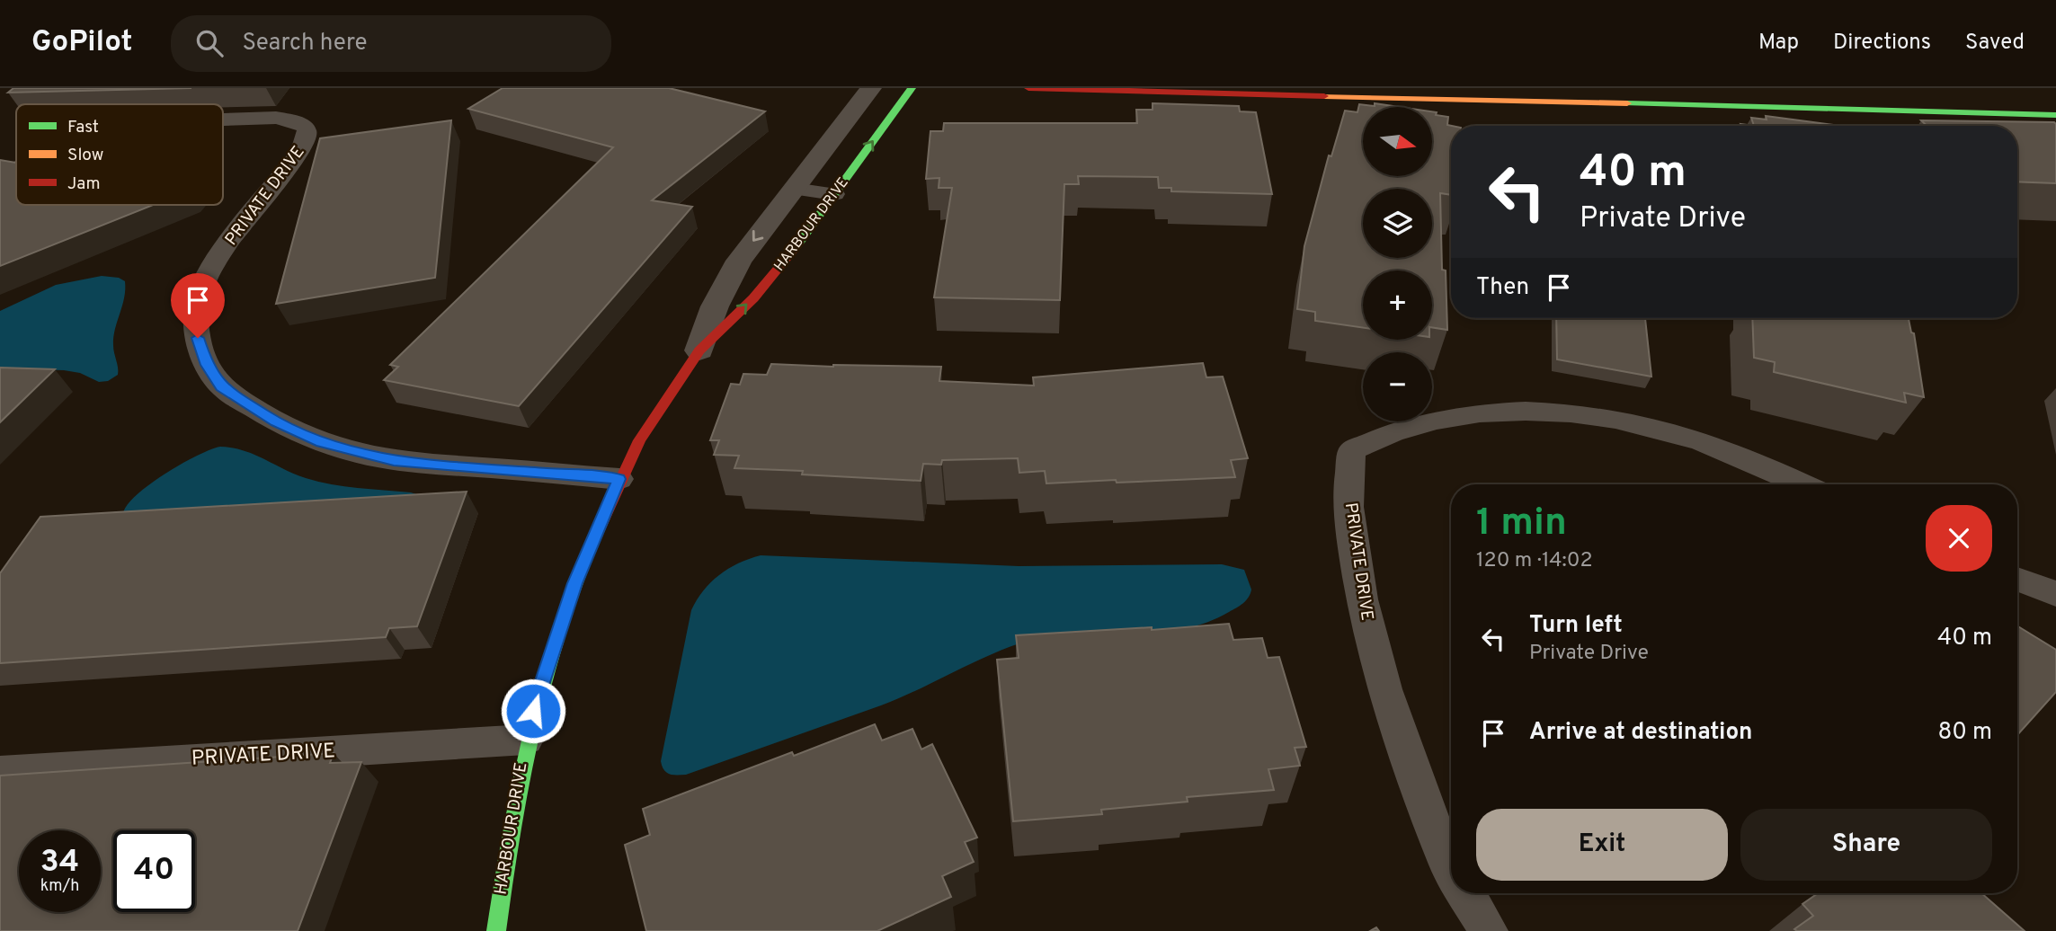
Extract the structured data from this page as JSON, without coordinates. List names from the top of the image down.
{
  "streets": {
    "street": ["HARBOUR DRIVE"],
    "lane": ["PRIVATE DRIVE"]
  },
  "crossings": [
    ["PRIVATE DRIVE", "HARBOUR DRIVE"]
  ],
  "legend": ["Fast", "Slow", "Jam"],
  "north": "right",
  "page": {
    "header": "GoPilot",
    "search": "Search here",
    "nav": ["Map", "Directions", "Saved"],
    "map_buttons": ["+", "−"],
    "turn": ["40 m", "Private Drive"],
    "then": "Then",
    "heading": ["1 min", "120 m · 14:02"],
    "list": [
      {
        "name": "Turn left",
        "note": "Private Drive",
        "value": "40 m"
      },
      {
        "name": "Arrive at destination",
        "value": "80 m"
      }
    ],
    "buttons": ["Exit", "Share"],
    "speed": "34 km/h",
    "limit": "40"
  }
}
